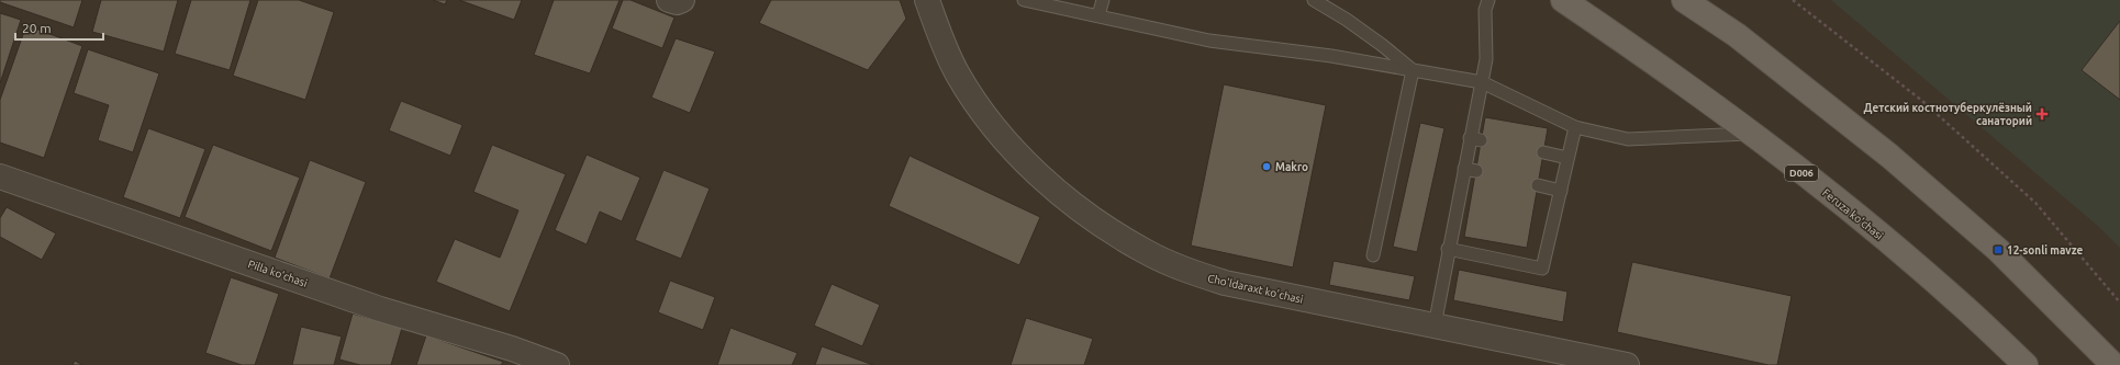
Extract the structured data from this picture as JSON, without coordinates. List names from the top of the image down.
{
  "streets": {
    "main road": ["D006", "Feruza ko'chasi"],
    "street": ["Pilla ko‘chasi", "Cho'ldaraxt ko'chasi"]
  },
  "places": {
    "health": ["Детский костнотуберкулёзный санаторий"],
    "other": ["Makro"],
    "transit": ["12-sonli mavze"]
  },
  "scale_bar": "20 m"
}
